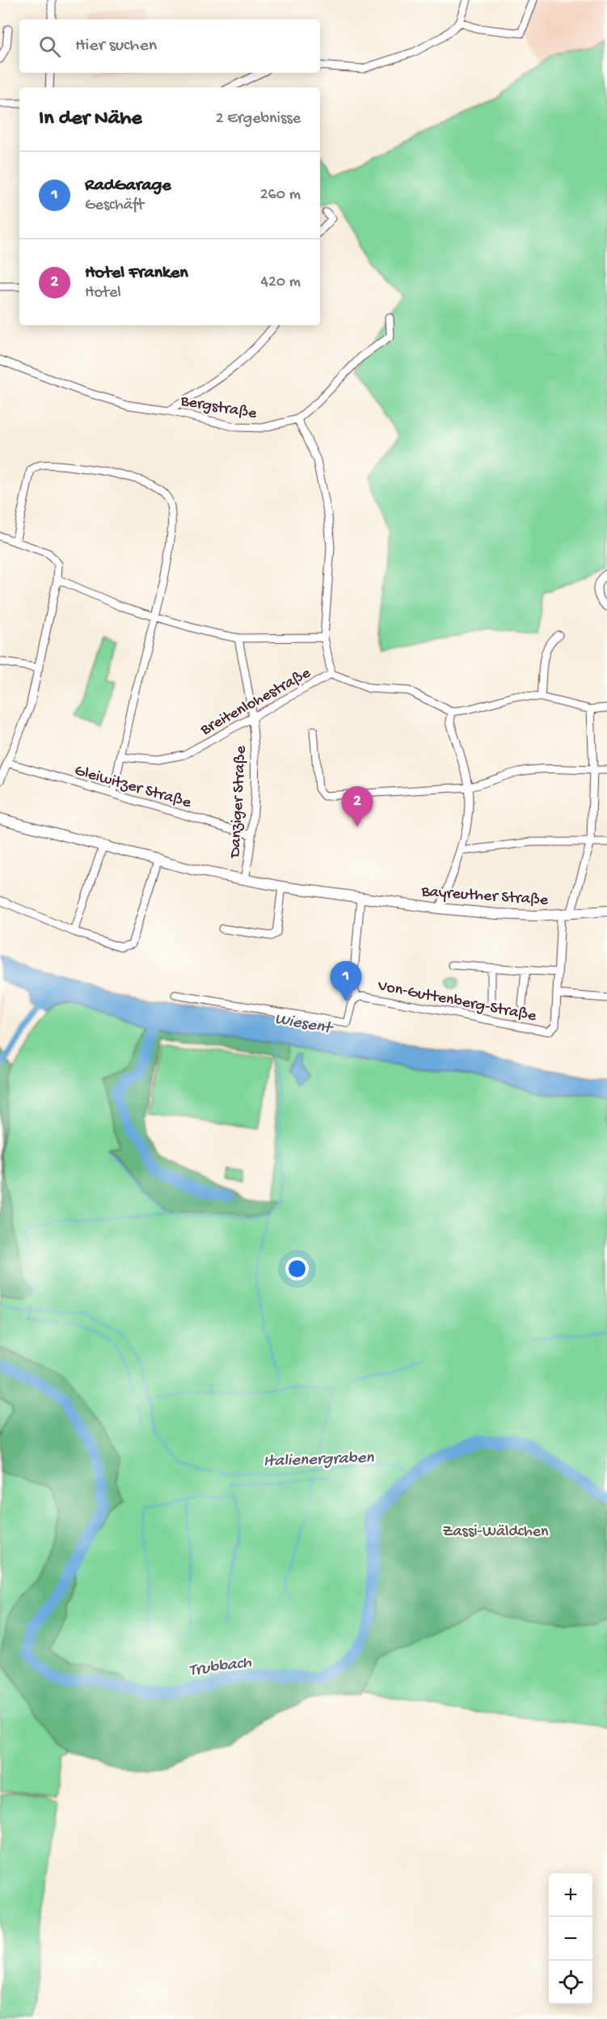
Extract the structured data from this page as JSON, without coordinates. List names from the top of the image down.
{
  "streets": {
    "main road": ["Bayreuther Straße"],
    "street": [
      "Bergstraße",
      "Breitenlohestraße",
      "Gleiwitzer Straße",
      "Danziger Straße",
      "Von-Guttenberg-Straße"
    ]
  },
  "crossings": [
    ["Breitenlohestraße", "Danziger Straße"],
    ["Gleiwitzer Straße", "Danziger Straße"],
    ["Danziger Straße", "Bayreuther Straße"],
    ["Bayreuther Straße", "Von-Guttenberg-Straße"]
  ],
  "water": ["Wiesent", "Italienergraben", "Trubbach"],
  "parks": ["Zassi-Wäldchen"],
  "page": {
    "search": "Hier suchen",
    "heading": ["In der Nähe", "2 Ergebnisse"],
    "list": [
      {
        "mark": "1",
        "name": "RadGarage",
        "note": "Geschäft",
        "value": "260 m"
      },
      {
        "mark": "2",
        "name": "Hotel Franken",
        "note": "Hotel",
        "value": "420 m"
      }
    ],
    "pins": ["2", "1"],
    "map_buttons": ["+", "−"]
  }
}
